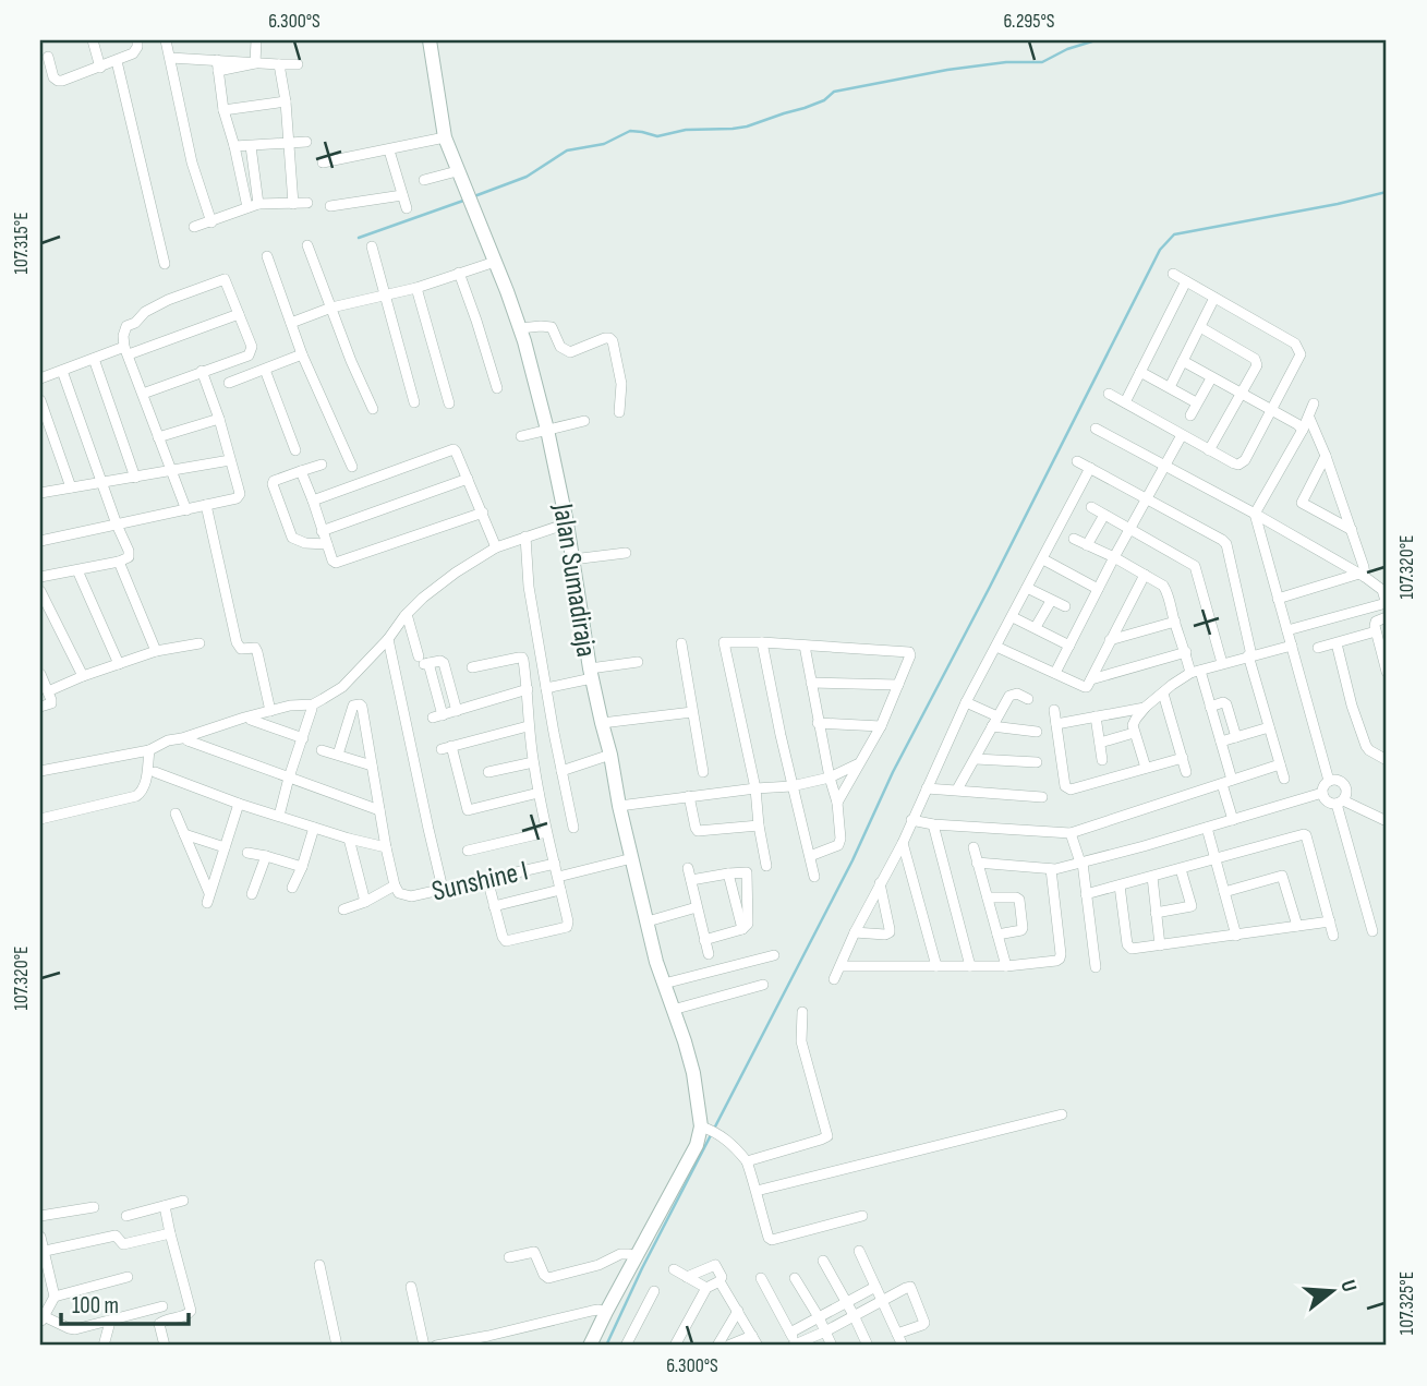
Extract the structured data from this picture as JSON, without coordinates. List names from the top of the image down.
{
  "streets": {
    "street": ["Jalan Sumadiraja", "Sunshine I"]
  },
  "scale_bar": "100 m",
  "north": "right",
  "coordinates": [
    "6.300°S",
    "6.295°S",
    "107.315°E",
    "107.320°E",
    "107.325°E"
  ]
}
